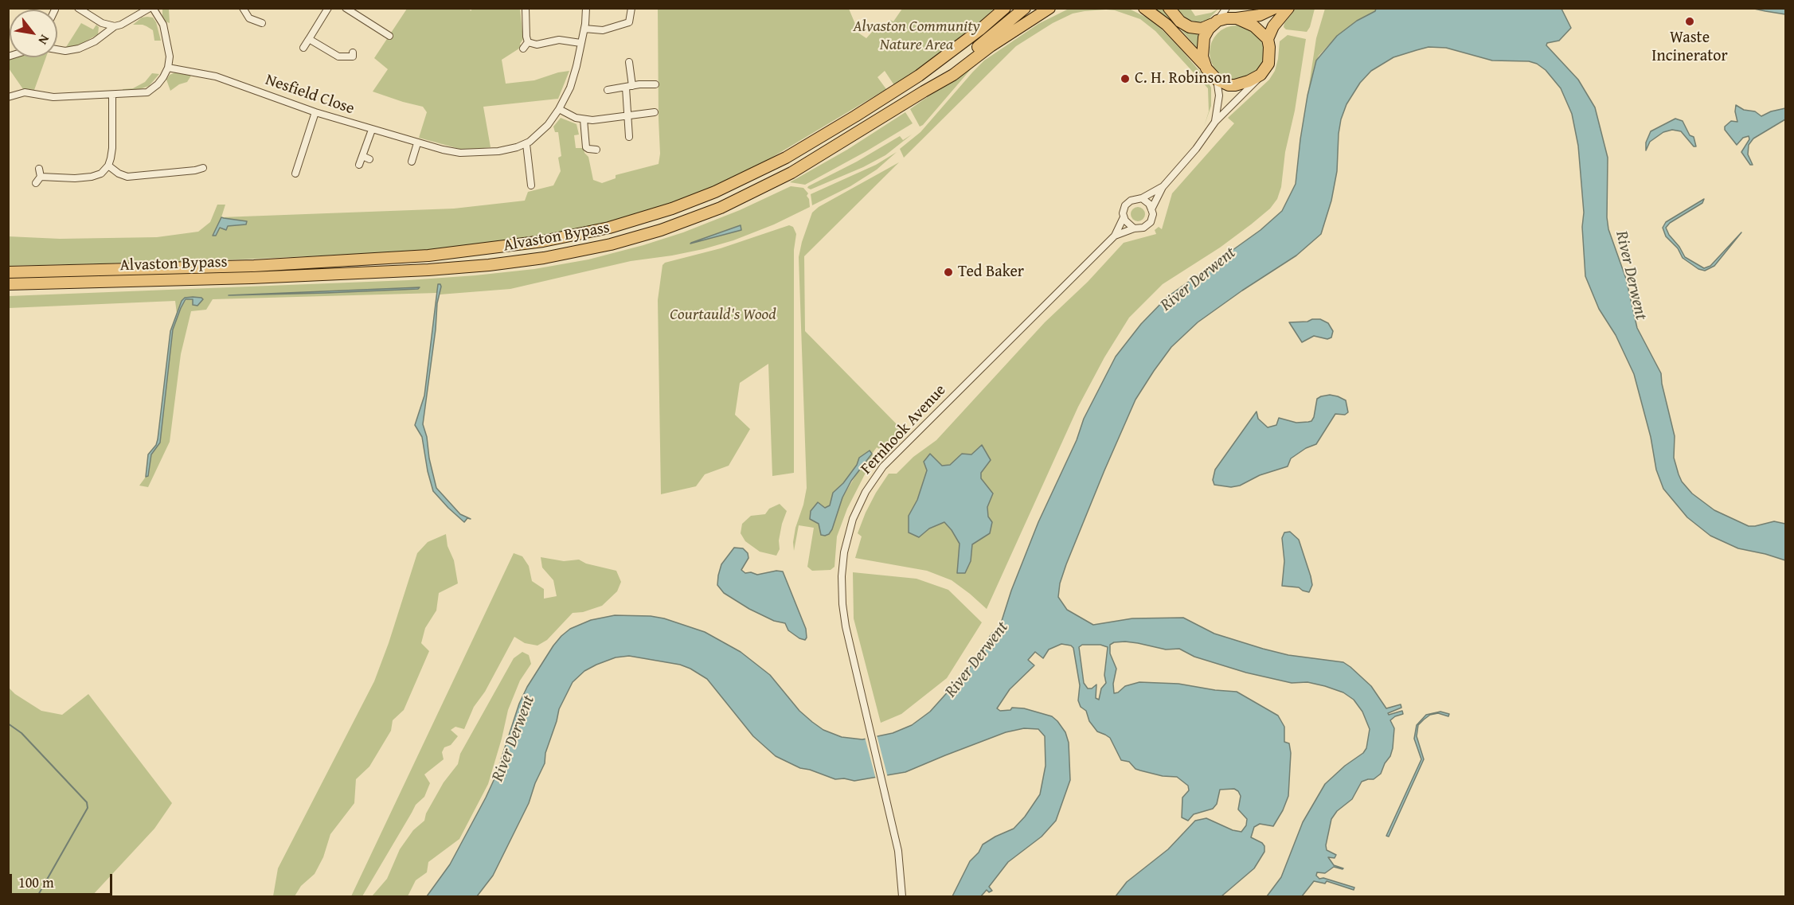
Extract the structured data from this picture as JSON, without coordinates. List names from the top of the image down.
{
  "streets": {
    "highway": ["Alvaston Bypass"],
    "street": ["Nesfield Close", "Fernhook Avenue"]
  },
  "water": ["River Derwent"],
  "parks": ["Alvaston Community Nature Area", "Courtauld's Wood"],
  "places": ["Waste Incinerator", "C. H. Robinson", "Ted Baker"],
  "scale_bar": "100 m",
  "north": "bottom right"
}
